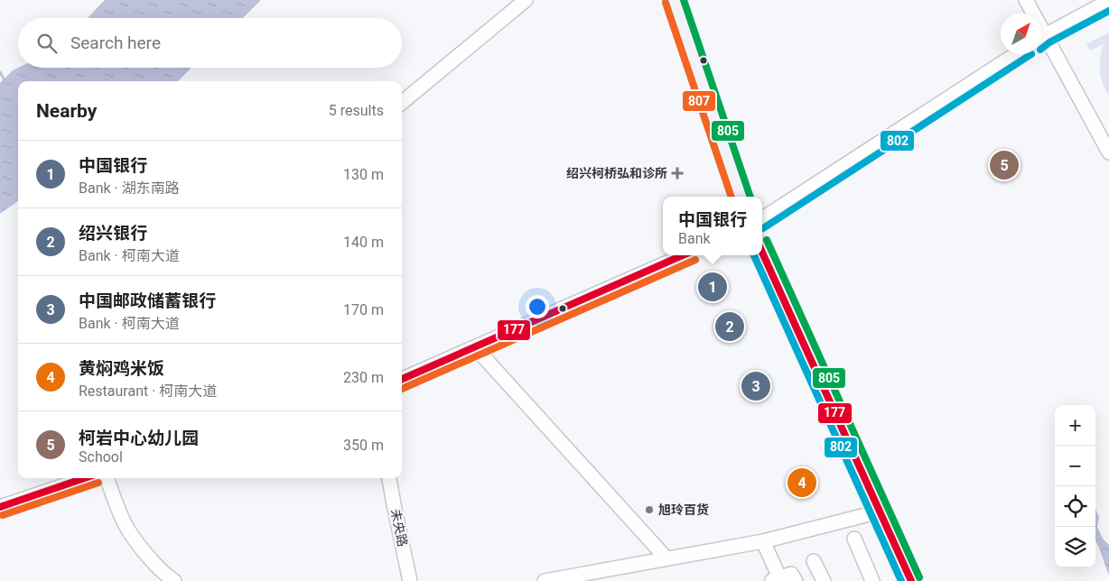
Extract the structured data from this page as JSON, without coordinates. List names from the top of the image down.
{
  "streets": {
    "street": ["未央路"]
  },
  "places": {
    "health": ["绍兴柯桥弘和诊所"],
    "other": ["旭玲百货"]
  },
  "lines": [
    "transit line 805",
    "transit line 807",
    "transit line 802",
    "transit line 177"
  ],
  "north": "top right",
  "page": {
    "search": "Search here",
    "heading": ["Nearby", "5 results"],
    "list": [
      {
        "mark": "1",
        "name": "中国银行",
        "note": "Bank · 湖东南路",
        "value": "130 m"
      },
      {
        "mark": "2",
        "name": "绍兴银行",
        "note": "Bank · 柯南大道",
        "value": "140 m"
      },
      {
        "mark": "3",
        "name": "中国邮政储蓄银行",
        "note": "Bank · 柯南大道",
        "value": "170 m"
      },
      {
        "mark": "4",
        "name": "黄焖鸡米饭",
        "note": "Restaurant · 柯南大道",
        "value": "230 m"
      },
      {
        "mark": "5",
        "name": "柯岩中心幼儿园",
        "note": "School",
        "value": "350 m"
      }
    ],
    "pins": [
      "5",
      "1",
      "2",
      "3",
      "4"
    ],
    "popup": ["中国银行", "Bank"],
    "map_buttons": ["+", "−"]
  }
}
